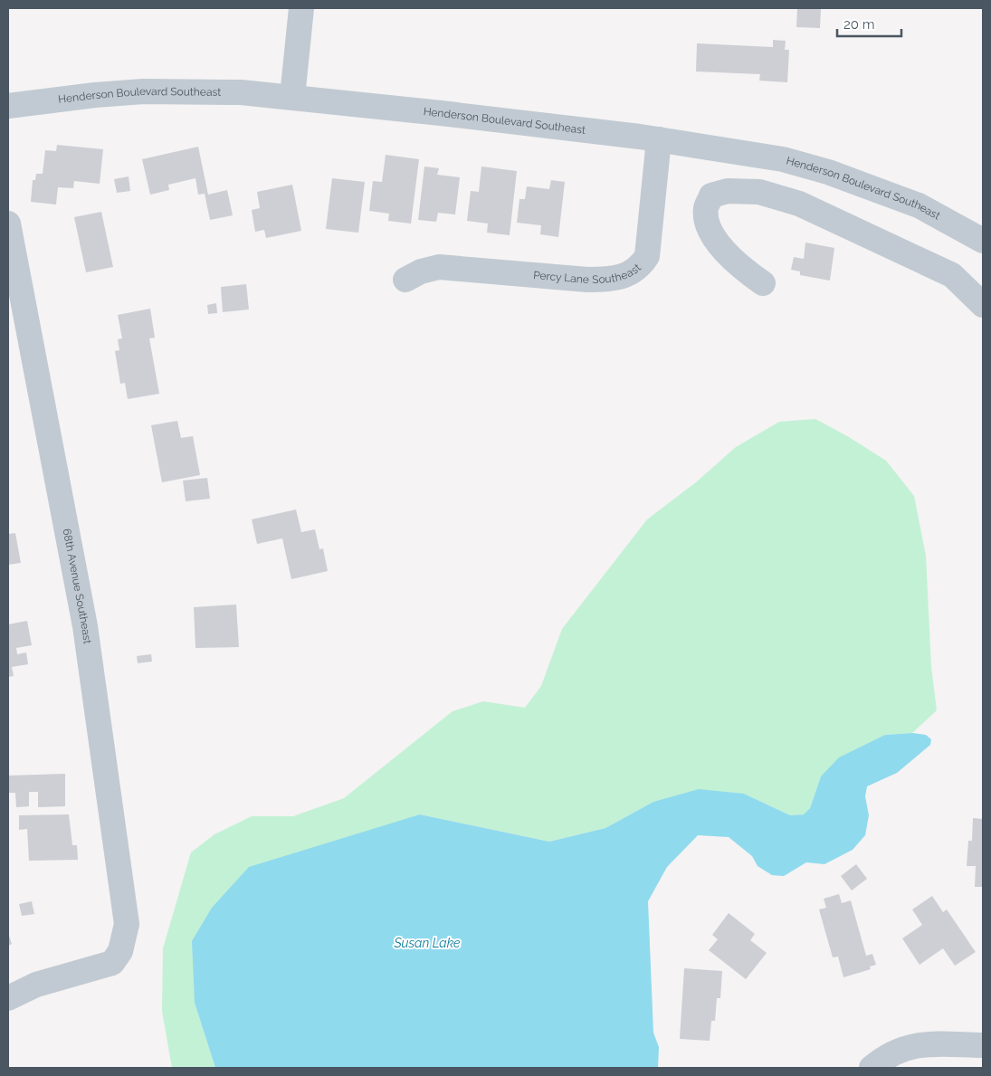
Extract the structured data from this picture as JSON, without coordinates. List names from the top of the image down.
{
  "streets": {
    "street": ["Henderson Boulevard Southeast", "Percy Lane Southeast", "68th Avenue Southeast"]
  },
  "crossings": [
    ["Henderson Boulevard Southeast", "Percy Lane Southeast"]
  ],
  "water": ["Susan Lake"],
  "scale_bar": "20 m"
}
